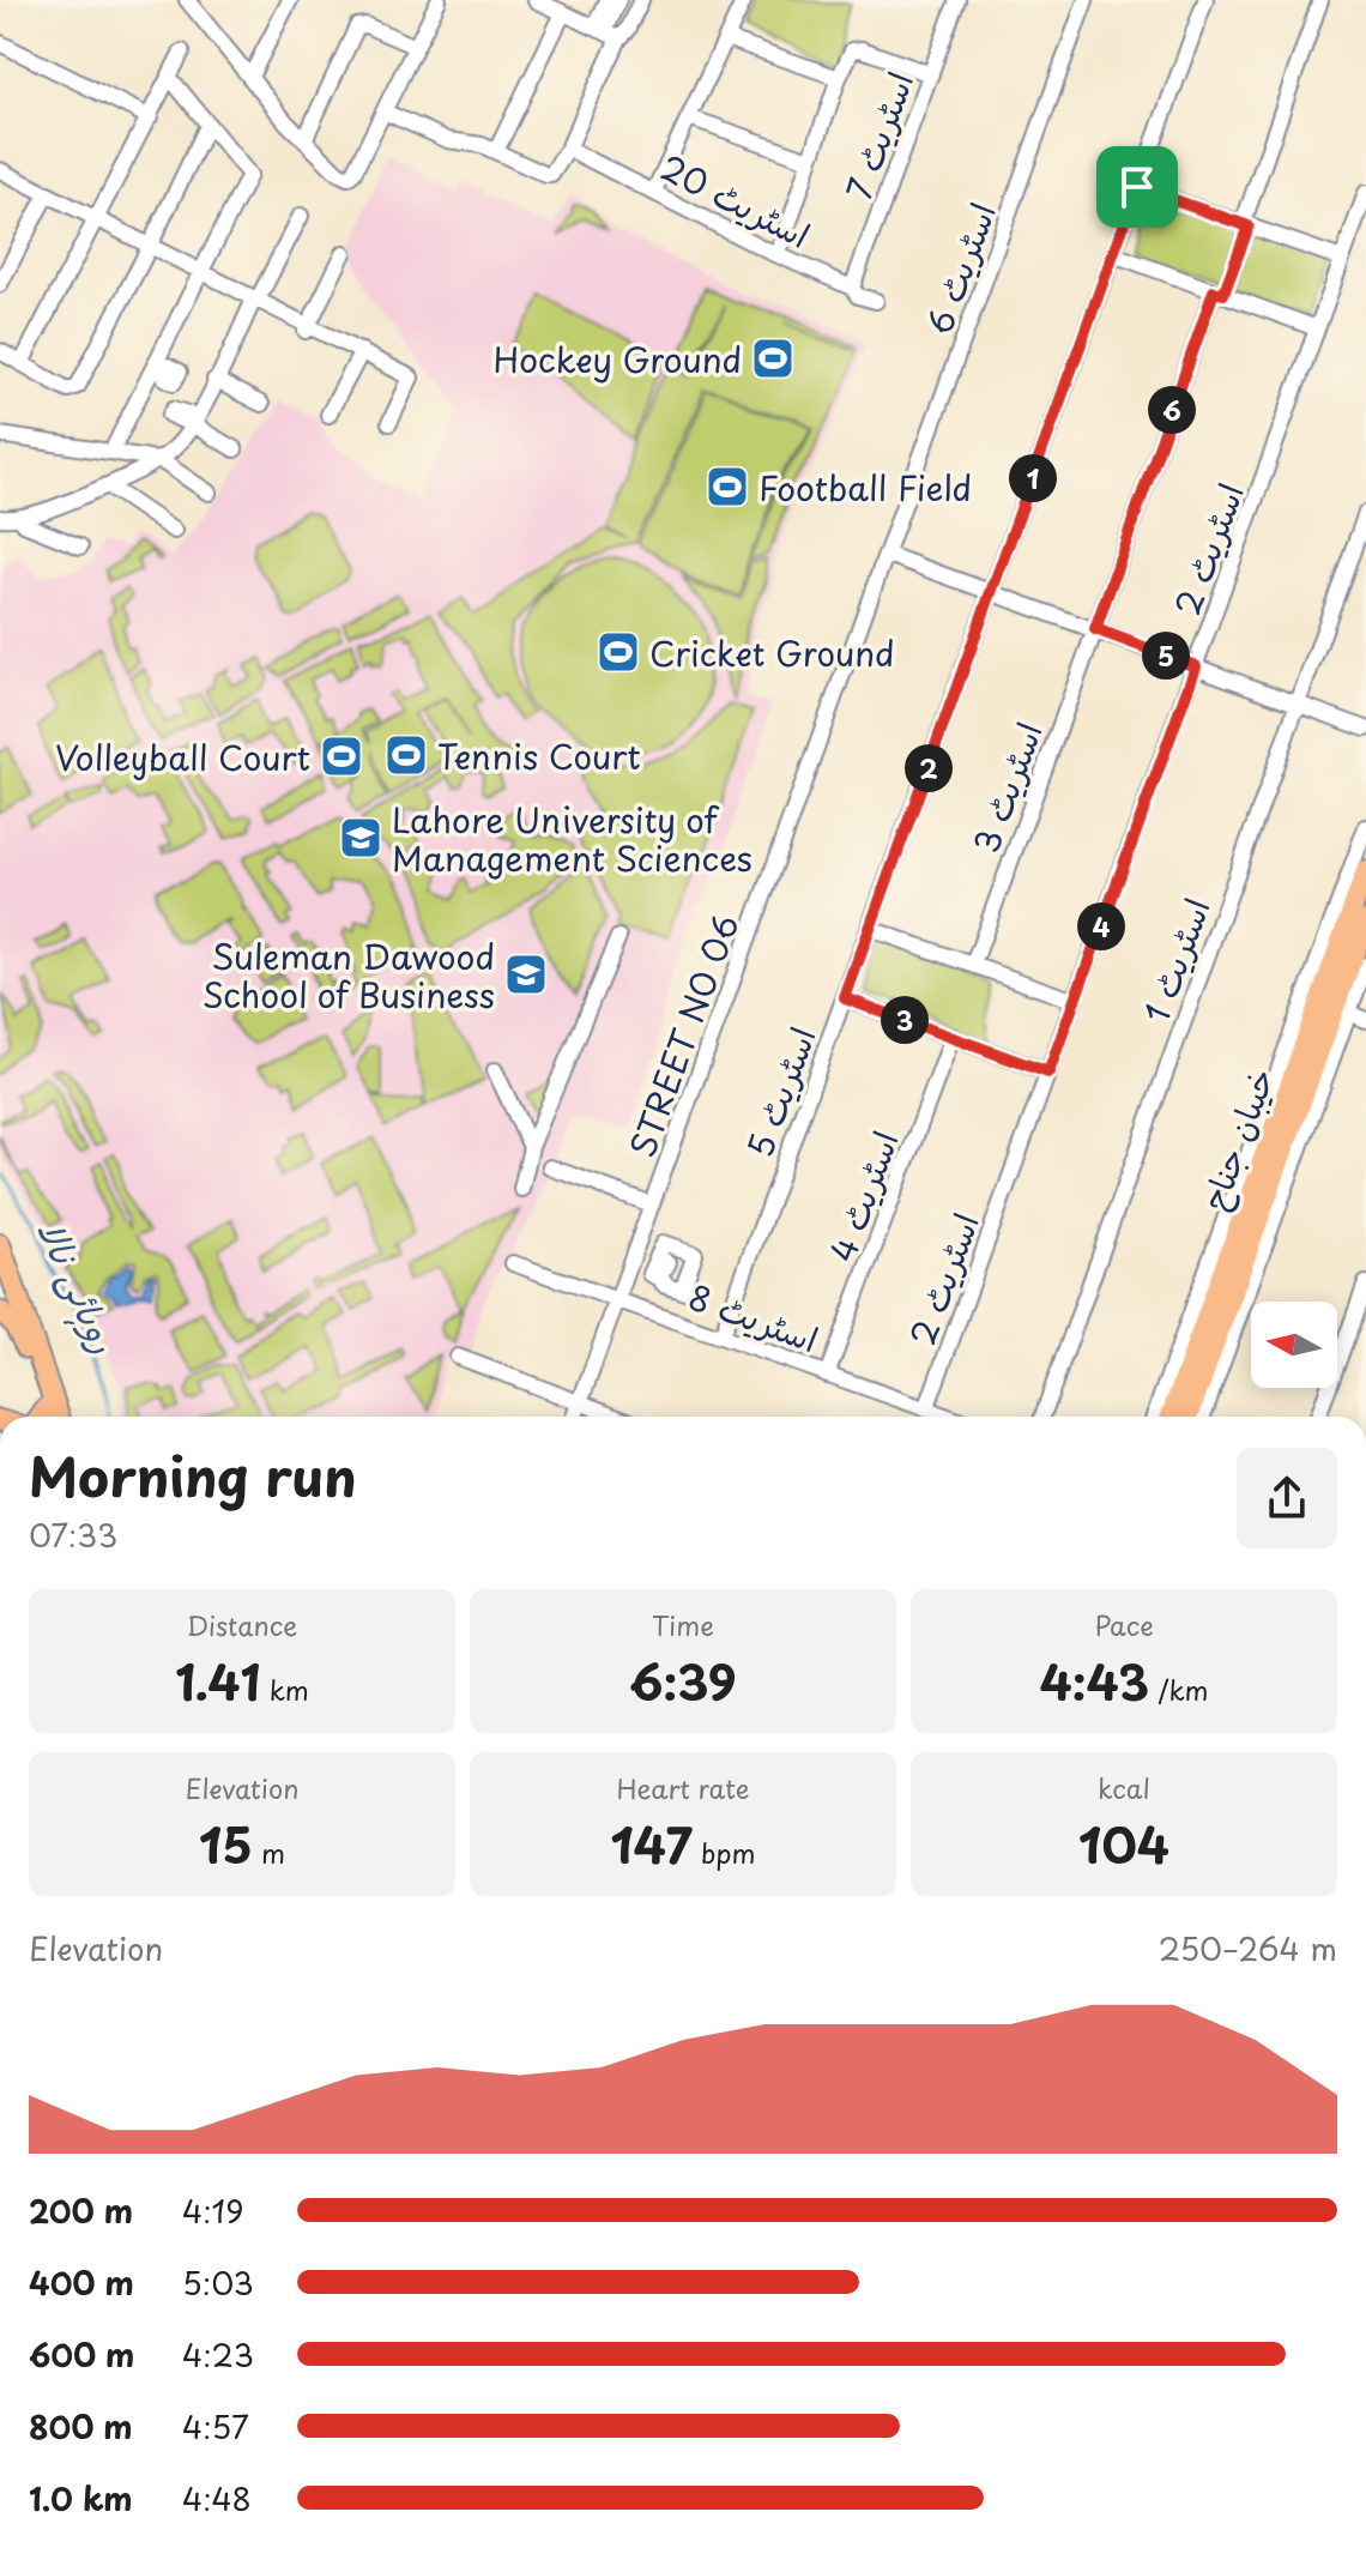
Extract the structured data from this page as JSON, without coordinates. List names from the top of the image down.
{
  "streets": {
    "main road": ["خیبان جناح"],
    "street": [
      "اسٹریٹ 7",
      "اسٹریٹ 20",
      "اسٹریٹ 6",
      "اسٹریٹ 2",
      "اسٹریٹ 3",
      "اسٹریٹ 1",
      "STREET NO 06",
      "اسٹریٹ 5",
      "اسٹریٹ 4",
      "اسٹریٹ 8"
    ]
  },
  "crossings": [
    ["اسٹریٹ 7", "اسٹریٹ 20"],
    ["اسٹریٹ 6", "STREET NO 06"],
    ["اسٹریٹ 2", "اسٹریٹ 8"],
    ["STREET NO 06", "اسٹریٹ 8"],
    ["اسٹریٹ 5", "اسٹریٹ 8"],
    ["اسٹریٹ 4", "اسٹریٹ 8"]
  ],
  "water": ["روہائی نالا"],
  "places": {
    "sports": [
      "Hockey Ground",
      "Football Field",
      "Cricket Ground",
      "Tennis Court",
      "Volleyball Court"
    ],
    "school or university": ["Lahore University of Management Sciences", "Suleman Dawood School of Business"]
  },
  "north": "left",
  "page": {
    "pins": [
      "6",
      "1",
      "5",
      "2",
      "4",
      "3"
    ],
    "heading": ["Morning run", "07:33"],
    "stats": [
      ["Distance", "1.41 km"],
      ["Time", "6:39"],
      ["Pace", "4:43 /km"],
      ["Elevation", "15 m"],
      ["Heart rate", "147 bpm"],
      ["kcal", "104"]
    ],
    "chart": ["Elevation", "250–264 m"],
    "list": [
      {
        "name": "200 m",
        "note": "4:19"
      },
      {
        "name": "400 m",
        "note": "5:03"
      },
      {
        "name": "600 m",
        "note": "4:23"
      },
      {
        "name": "800 m",
        "note": "4:57"
      },
      {
        "name": "1.0 km",
        "note": "4:48"
      }
    ]
  }
}
